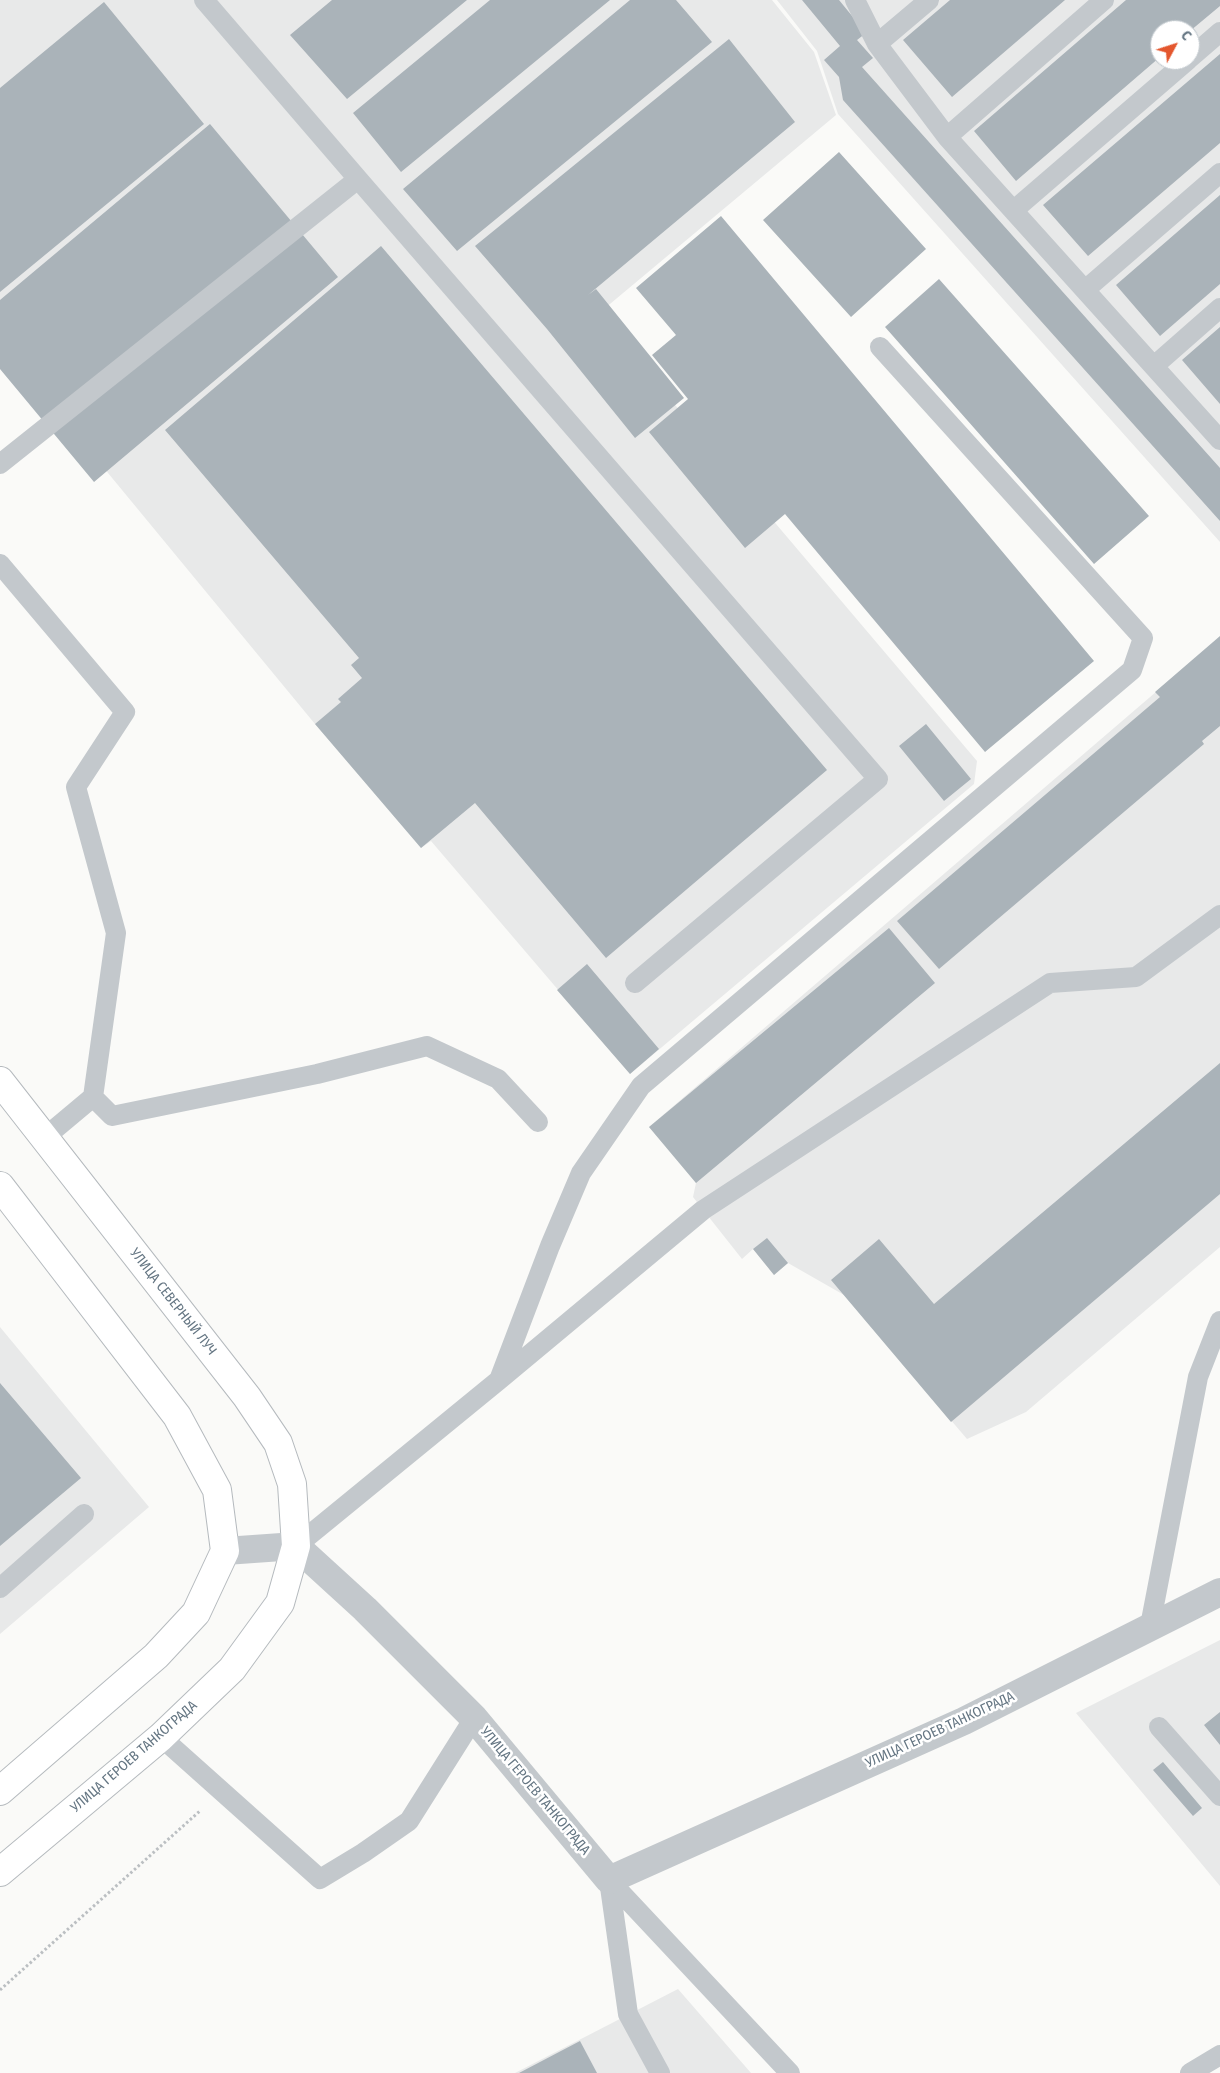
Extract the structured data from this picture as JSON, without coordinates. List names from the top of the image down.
{
  "streets": {
    "main road": ["УЛИЦА СЕВЕРНЫЙ ЛУЧ", "УЛИЦА ГЕРОЕВ ТАНКОГРАДА"]
  },
  "crossings": [
    ["УЛИЦА СЕВЕРНЫЙ ЛУЧ", "УЛИЦА ГЕРОЕВ ТАНКОГРАДА"]
  ],
  "north": "top right"
}
